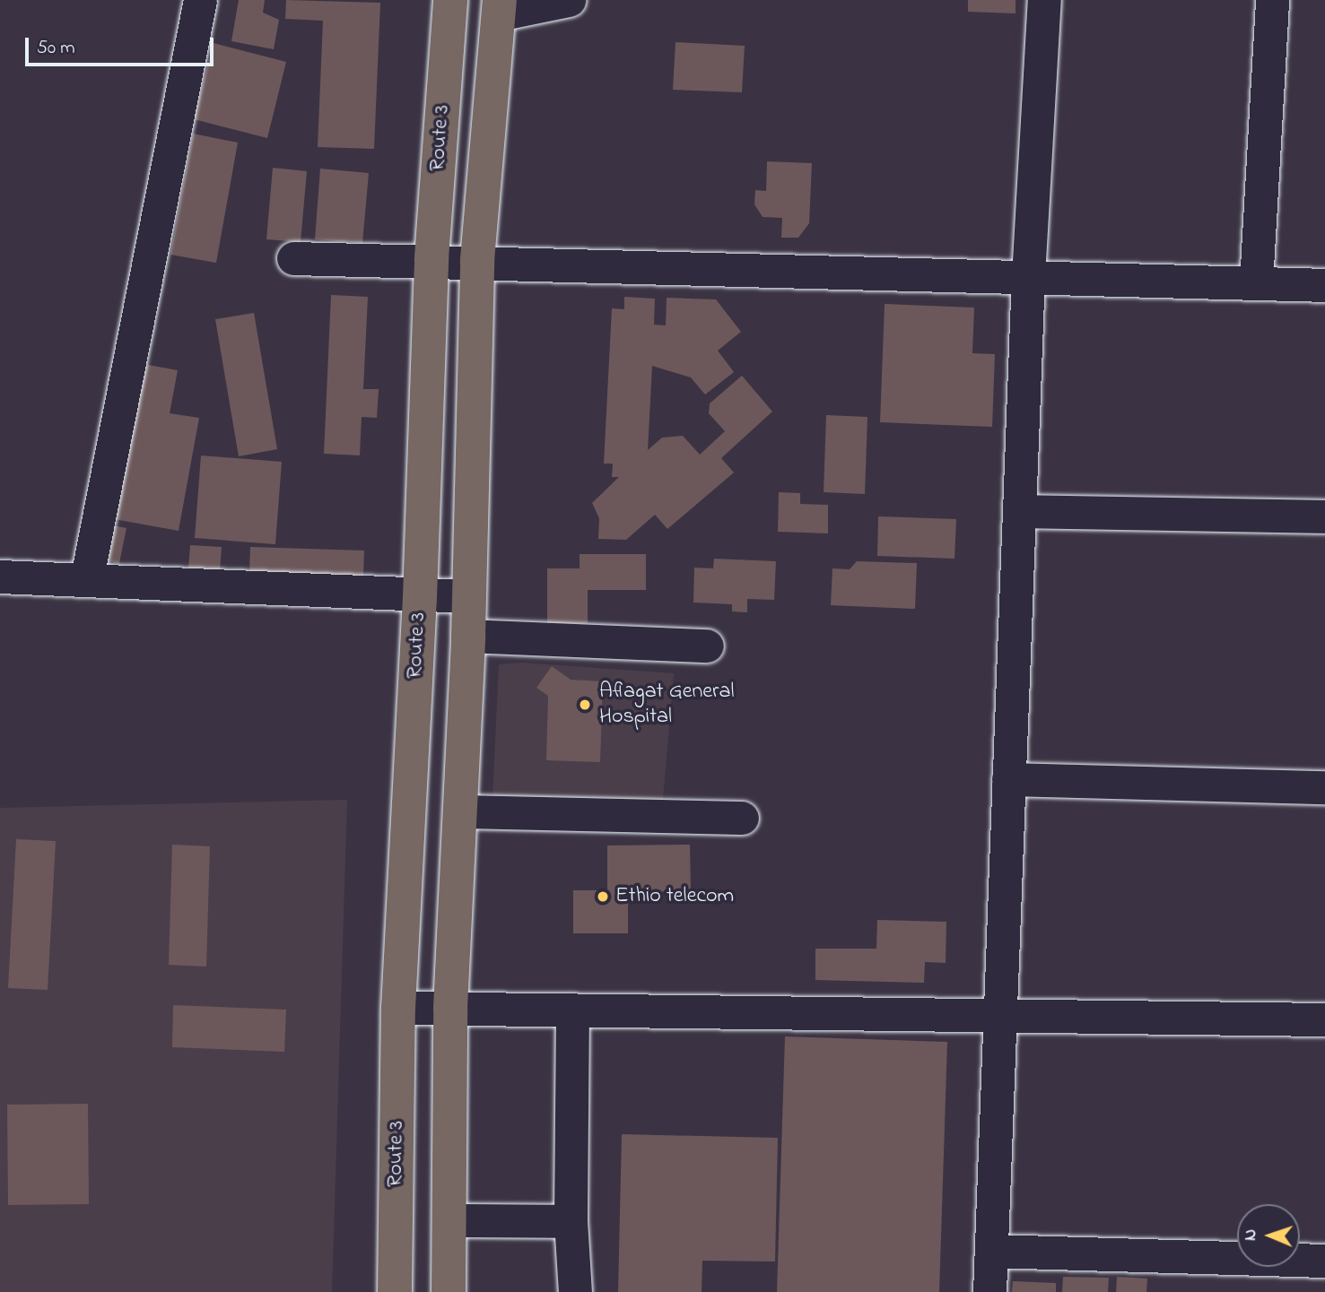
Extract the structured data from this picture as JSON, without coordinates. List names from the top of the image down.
{
  "streets": {
    "main road": ["Route 3"]
  },
  "places": ["Aflagat General Hospital", "Ethio telecom"],
  "scale_bar": "50 m",
  "north": "left"
}
